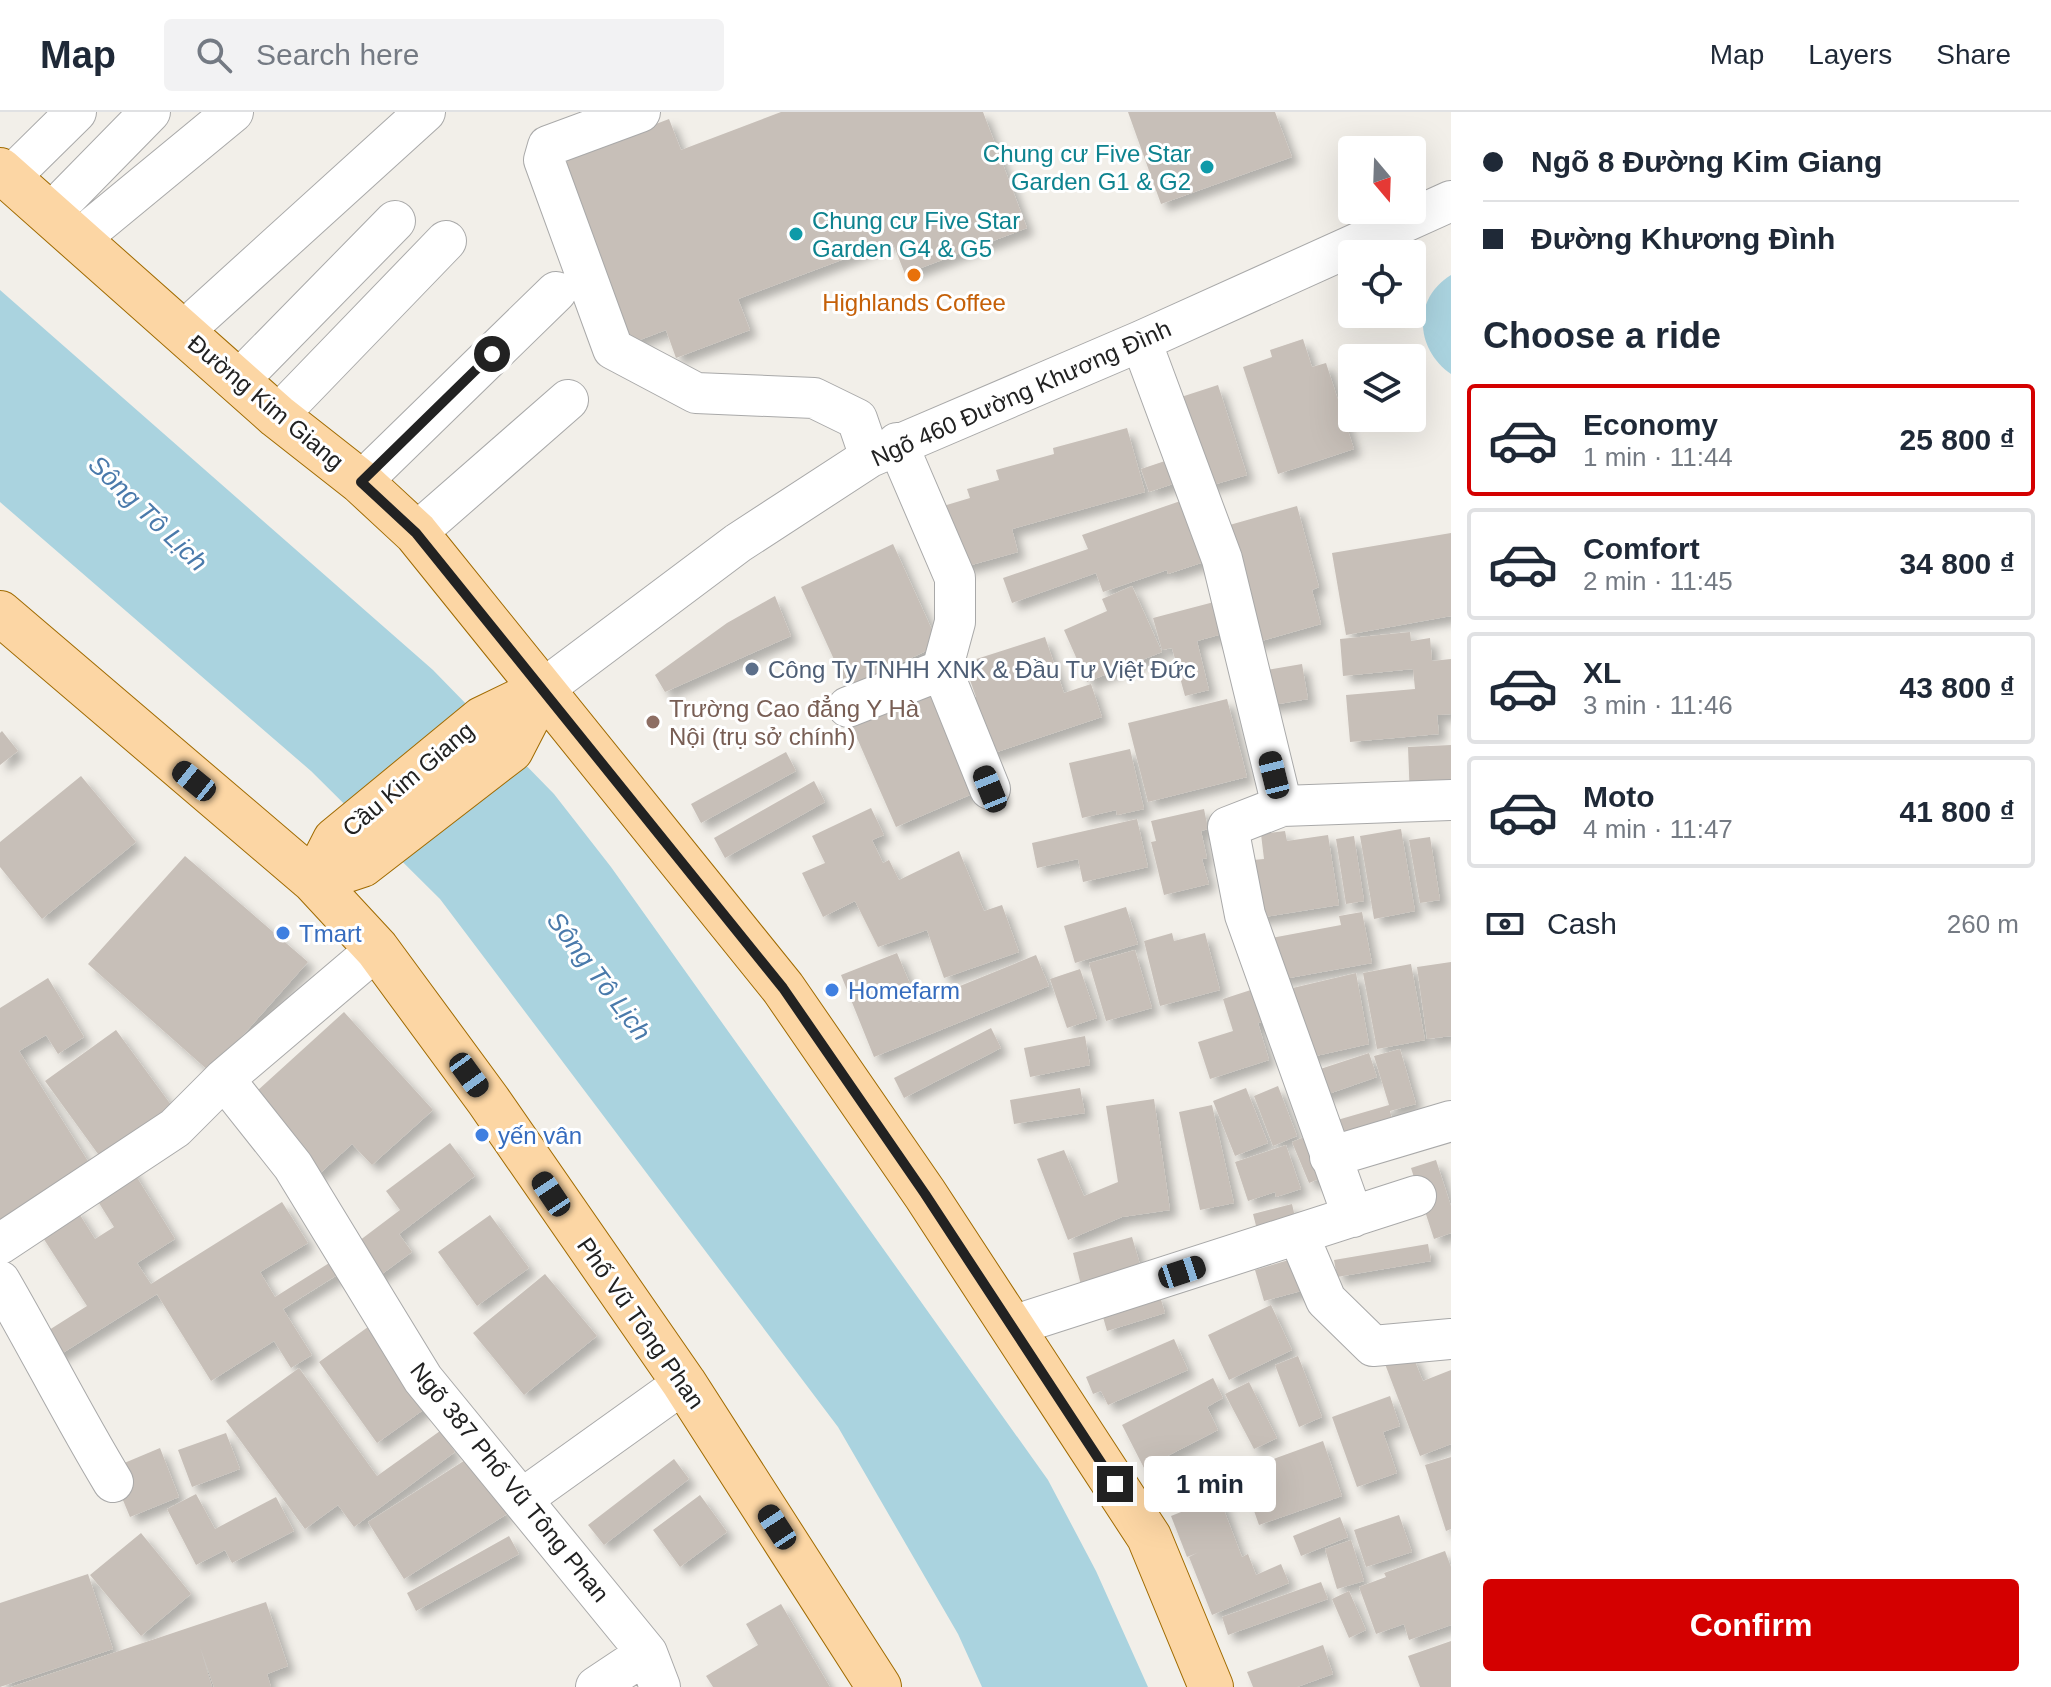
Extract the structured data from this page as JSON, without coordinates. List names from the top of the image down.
{
  "streets": {
    "main road": ["Đường Kim Giang", "Cầu Kim Giang", "Phố Vũ Tông Phan"],
    "street": ["Ngõ 460 Đường Khương Đình", "Ngõ 387 Phố Vũ Tông Phan"]
  },
  "crossings": [
    ["Ngõ 460 Đường Khương Đình", "Đường Kim Giang"],
    ["Ngõ 460 Đường Khương Đình", "Cầu Kim Giang"],
    ["Đường Kim Giang", "Cầu Kim Giang"],
    ["Cầu Kim Giang", "Phố Vũ Tông Phan"]
  ],
  "water": ["Sông Tô Lịch"],
  "places": [
    "Chung cư Five Star Garden G1 & G2",
    "Chung cư Five Star Garden G4 & G5",
    "Highlands Coffee",
    "Công Ty TNHH XNK & Đầu Tư Việt Đức",
    "Trường Cao đẳng Y Hà Nội (trụ sở chính)",
    "Tmart",
    "Homefarm",
    "yến vân"
  ],
  "north": "bottom",
  "page": {
    "header": "Map",
    "search": "Search here",
    "nav": ["Map", "Layers", "Share"],
    "banner": ["Ngõ 8 Đường Kim Giang", "Đường Khương Đình"],
    "heading": "Choose a ride",
    "list": [
      {
        "name": "Economy",
        "note": "1 min · 11:44",
        "value": "25 800 ₫"
      },
      {
        "name": "Comfort",
        "note": "2 min · 11:45",
        "value": "34 800 ₫"
      },
      {
        "name": "XL",
        "note": "3 min · 11:46",
        "value": "43 800 ₫"
      },
      {
        "name": "Moto",
        "note": "4 min · 11:47",
        "value": "41 800 ₫"
      }
    ],
    "pay": ["Cash", "260 m"],
    "bubble": "1 min",
    "buttons": "Confirm"
  }
}
